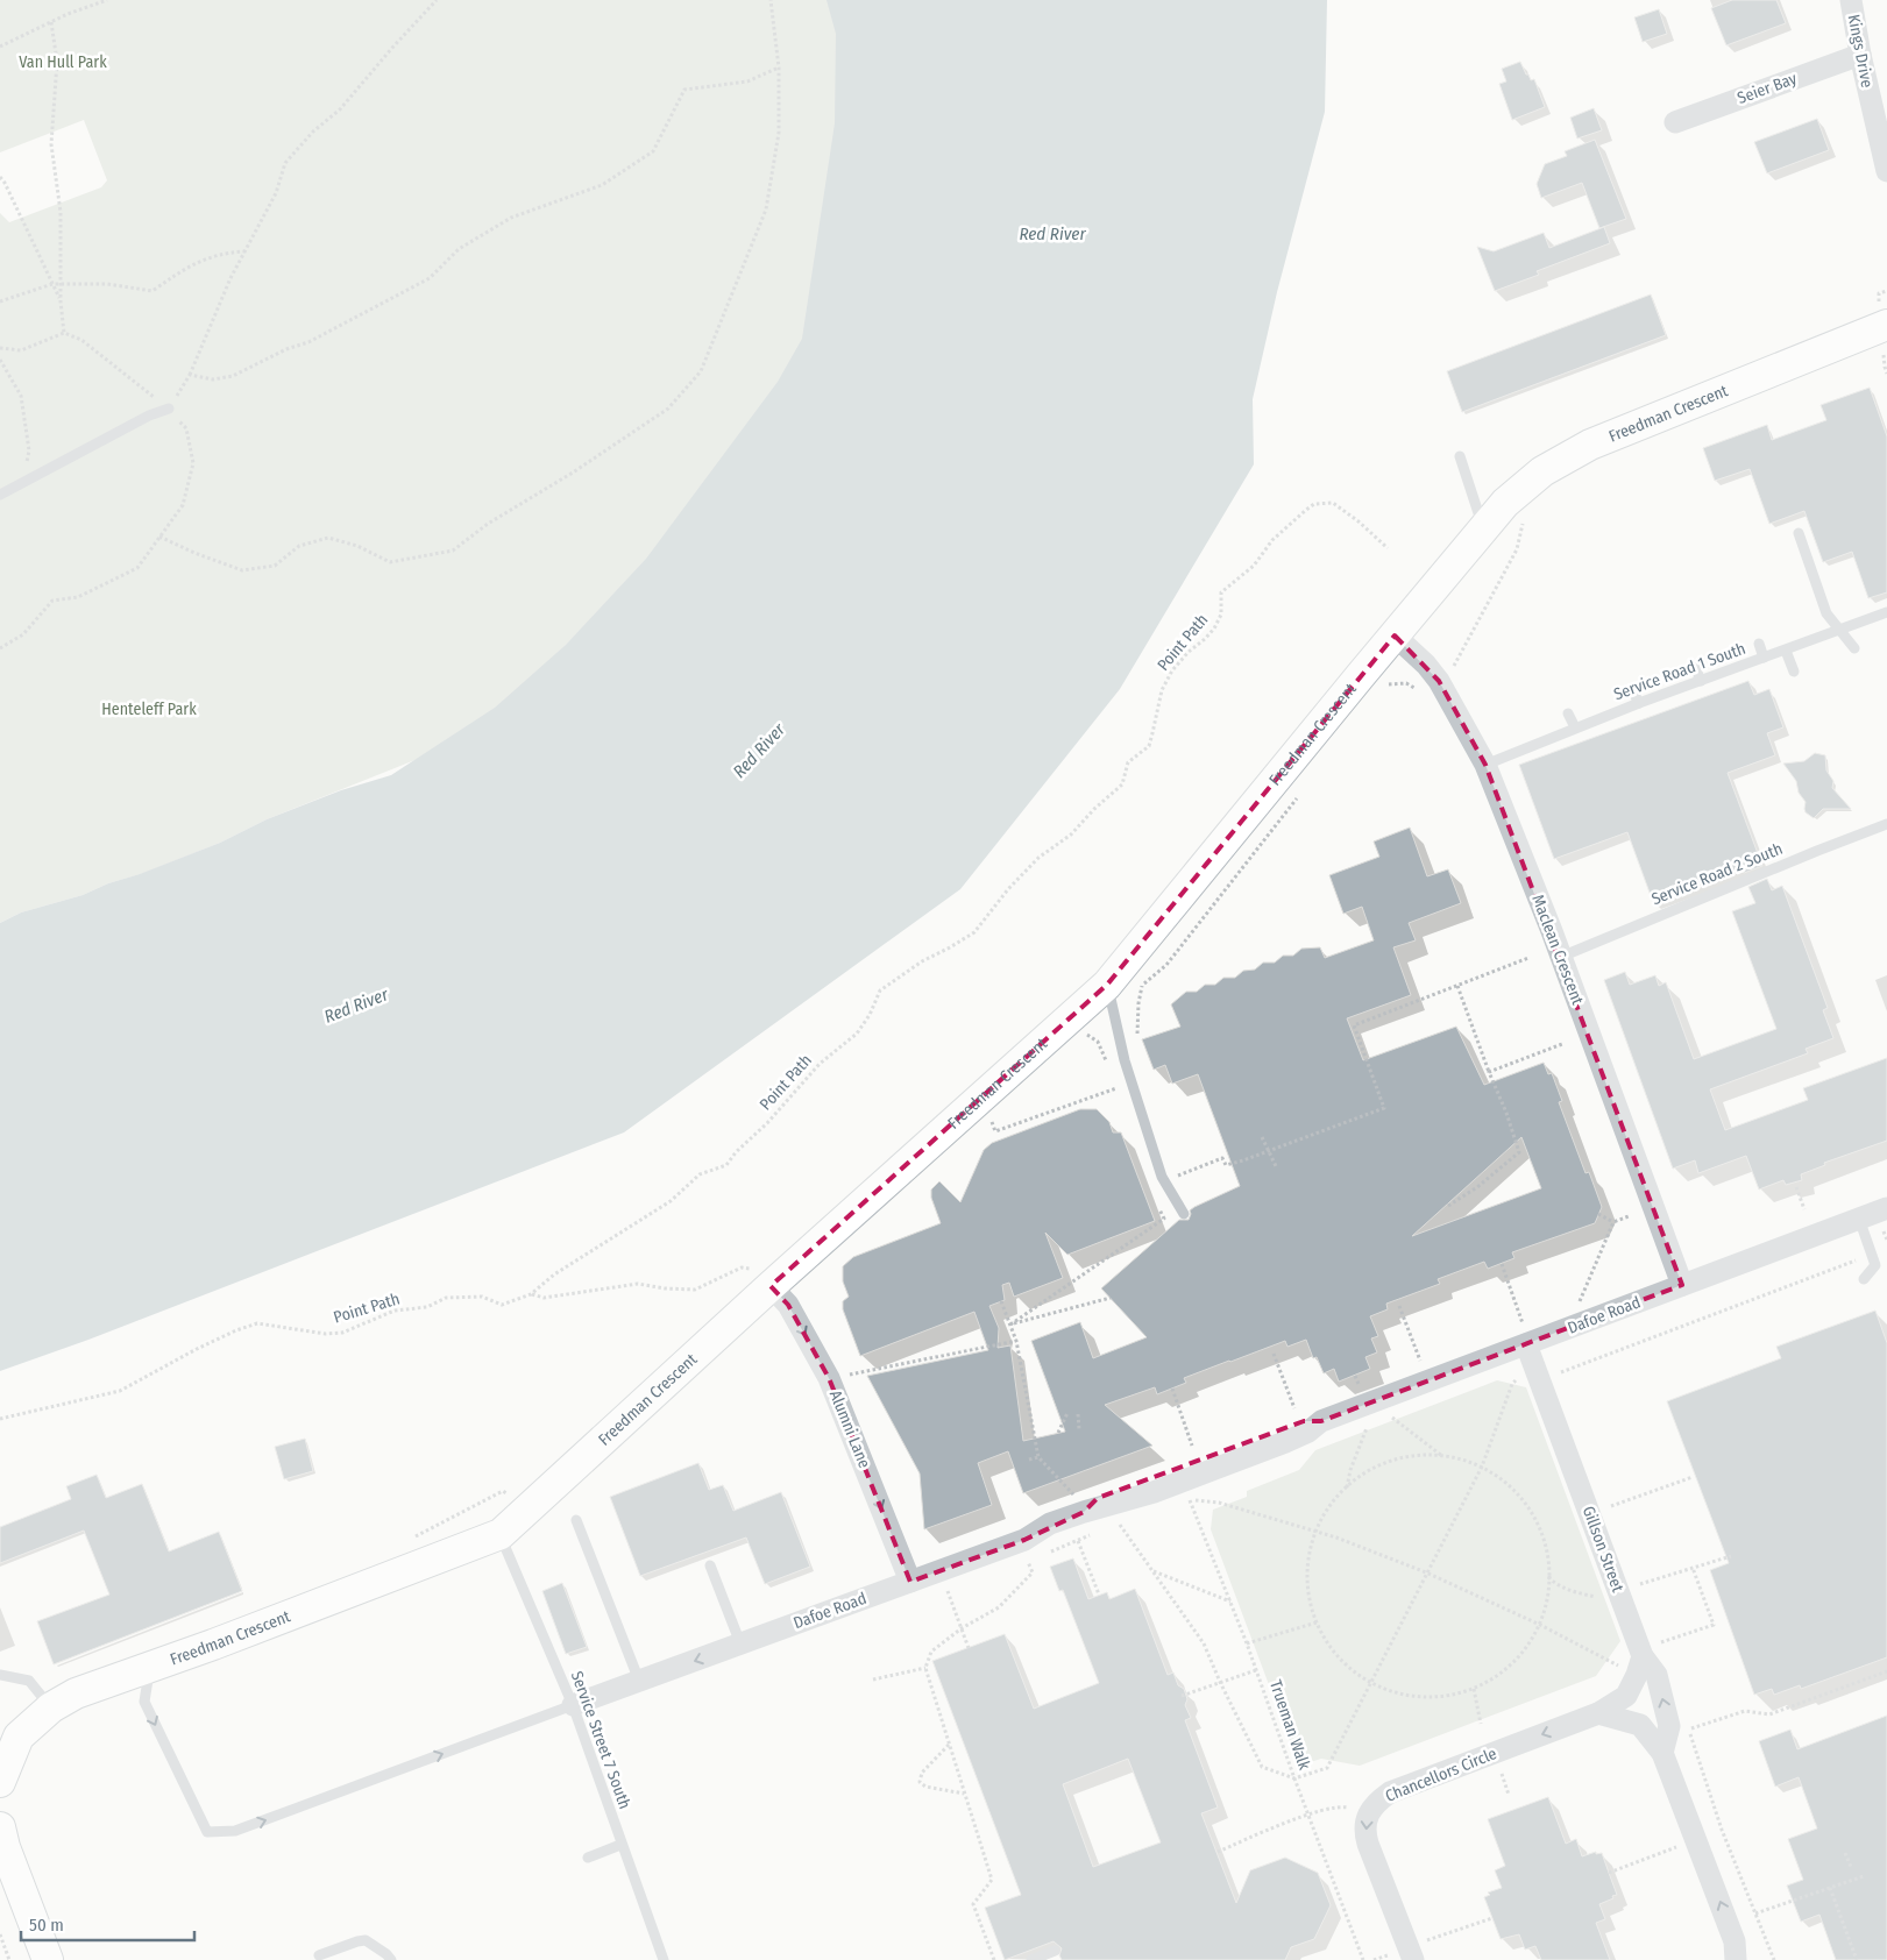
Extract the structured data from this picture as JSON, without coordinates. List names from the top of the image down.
{
  "streets": {
    "street": [
      "Kings Drive",
      "Seier Bay",
      "Freedman Crescent",
      "Maclean Crescent",
      "Dafoe Road",
      "Alumni Lane",
      "Gillson Street",
      "Chancellors Circle"
    ],
    "lane": ["Service Road 1 South", "Service Road 2 South", "Service Street 7 South"],
    "path": ["Point Path", "Trueman Walk"]
  },
  "crossings": [
    ["Kings Drive", "Seier Bay"],
    ["Freedman Crescent", "Maclean Crescent"],
    ["Freedman Crescent", "Alumni Lane"],
    ["Freedman Crescent", "Service Street 7 South"],
    ["Service Road 1 South", "Maclean Crescent"],
    ["Service Road 2 South", "Maclean Crescent"],
    ["Maclean Crescent", "Dafoe Road"],
    ["Dafoe Road", "Alumni Lane"],
    ["Dafoe Road", "Gillson Street"],
    ["Dafoe Road", "Service Street 7 South"],
    ["Gillson Street", "Chancellors Circle"]
  ],
  "one_way": ["Alumni Lane"],
  "water": ["Red River"],
  "parks": ["Van Hull Park", "Henteleff Park"],
  "scale_bar": "50 m"
}
